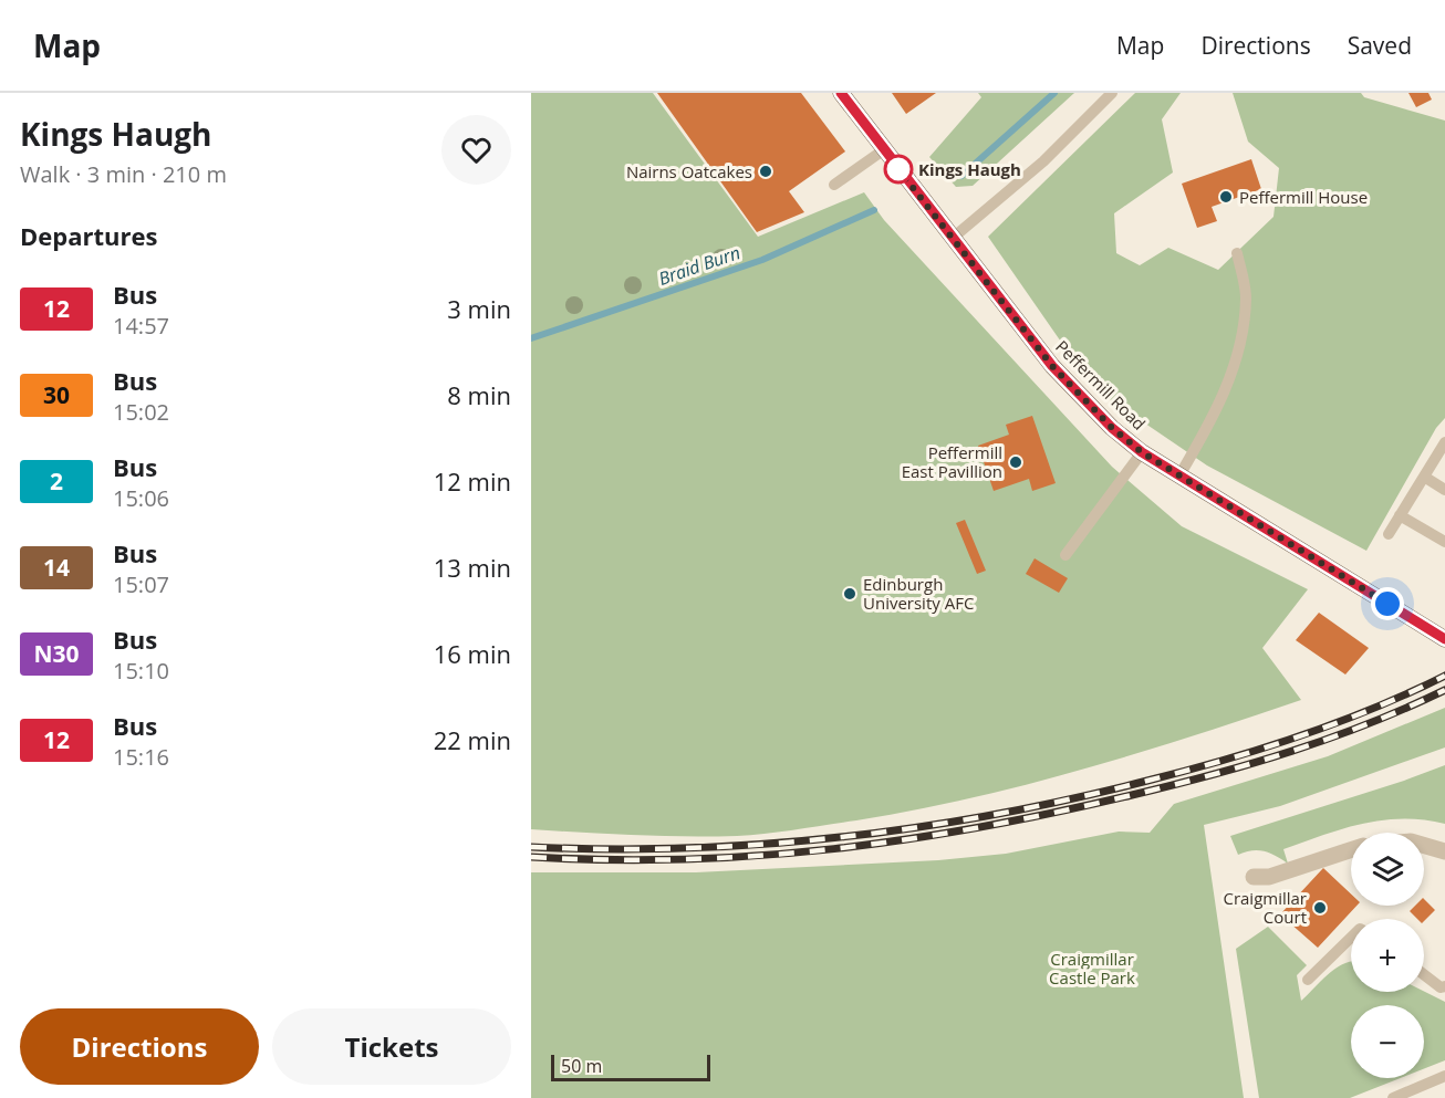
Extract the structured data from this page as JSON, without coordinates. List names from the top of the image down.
{
  "streets": {
    "main road": ["Peffermill Road"]
  },
  "water": ["Braid Burn"],
  "parks": ["Craigmillar Castle Park"],
  "places": [
    "Kings Haugh",
    "Nairns Oatcakes",
    "Peffermill House",
    "Peffermill East Pavillion",
    "Edinburgh University AFC",
    "Craigmillar Court"
  ],
  "lines": ["bus line 12"],
  "scale_bar": "50 m",
  "page": {
    "header": "Map",
    "nav": ["Map", "Directions", "Saved"],
    "heading": [
      ["Kings Haugh", "Walk · 3 min · 210 m"],
      "Departures"
    ],
    "list": [
      {
        "mark": "12",
        "name": "Bus",
        "note": "14:57",
        "value": "3 min"
      },
      {
        "mark": "30",
        "name": "Bus",
        "note": "15:02",
        "value": "8 min"
      },
      {
        "mark": "2",
        "name": "Bus",
        "note": "15:06",
        "value": "12 min"
      },
      {
        "mark": "14",
        "name": "Bus",
        "note": "15:07",
        "value": "13 min"
      },
      {
        "mark": "N30",
        "name": "Bus",
        "note": "15:10",
        "value": "16 min"
      },
      {
        "mark": "12",
        "name": "Bus",
        "note": "15:16",
        "value": "22 min"
      }
    ],
    "map_buttons": ["+", "−"],
    "buttons": ["Directions", "Tickets"],
    "scale": "50 m"
  }
}
